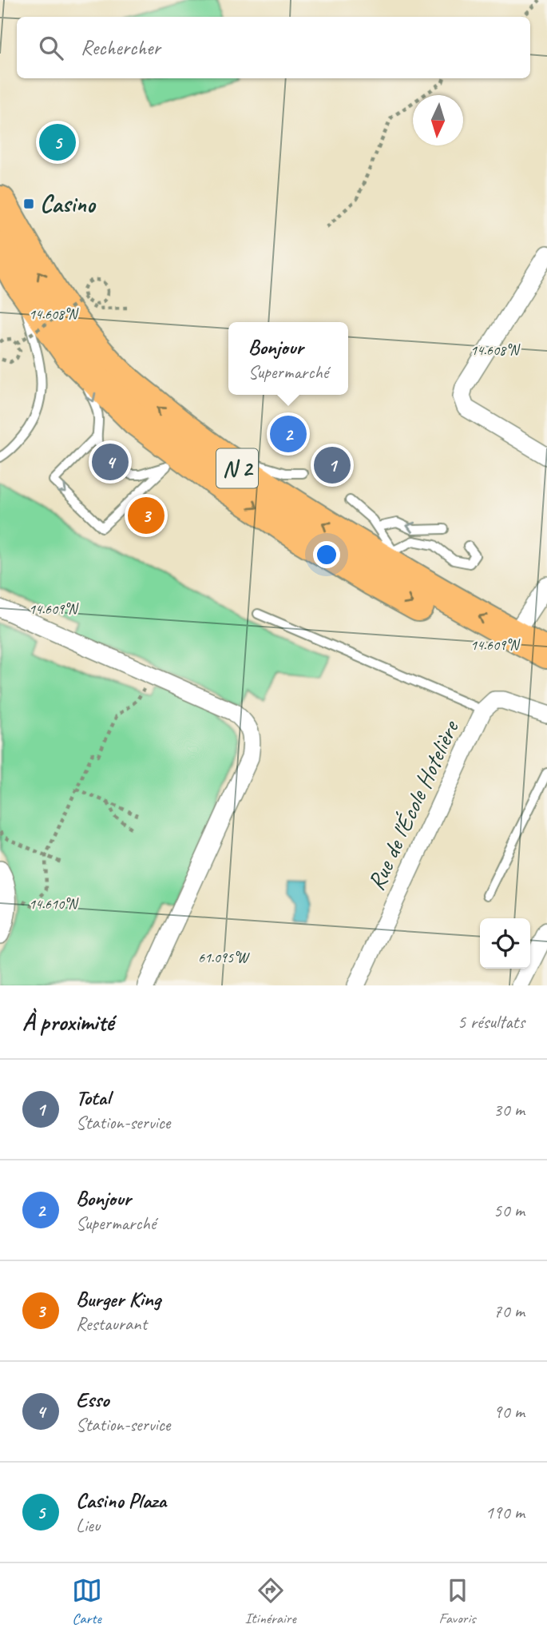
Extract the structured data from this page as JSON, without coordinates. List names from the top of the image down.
{
  "streets": {
    "highway": ["N 2"],
    "street": ["Rue de l'École Hotelière"]
  },
  "places": {
    "transit": ["Casino"]
  },
  "north": "bottom",
  "page": {
    "search": "Rechercher",
    "pins": [
      "5",
      "2",
      "4",
      "1",
      "3"
    ],
    "popup": ["Bonjour", "Supermarché"],
    "heading": ["À proximité", "5 résultats"],
    "list": [
      {
        "mark": "1",
        "name": "Total",
        "note": "Station-service",
        "value": "30 m"
      },
      {
        "mark": "2",
        "name": "Bonjour",
        "note": "Supermarché",
        "value": "50 m"
      },
      {
        "mark": "3",
        "name": "Burger King",
        "note": "Restaurant",
        "value": "70 m"
      },
      {
        "mark": "4",
        "name": "Esso",
        "note": "Station-service",
        "value": "90 m"
      },
      {
        "mark": "5",
        "name": "Casino Plaza",
        "note": "Lieu",
        "value": "190 m"
      }
    ],
    "nav": ["Carte", "Itinéraire", "Favoris"]
  },
  "coordinates": [
    "14.608°N",
    "14.609°N",
    "14.610°N",
    "61.095°W"
  ]
}
